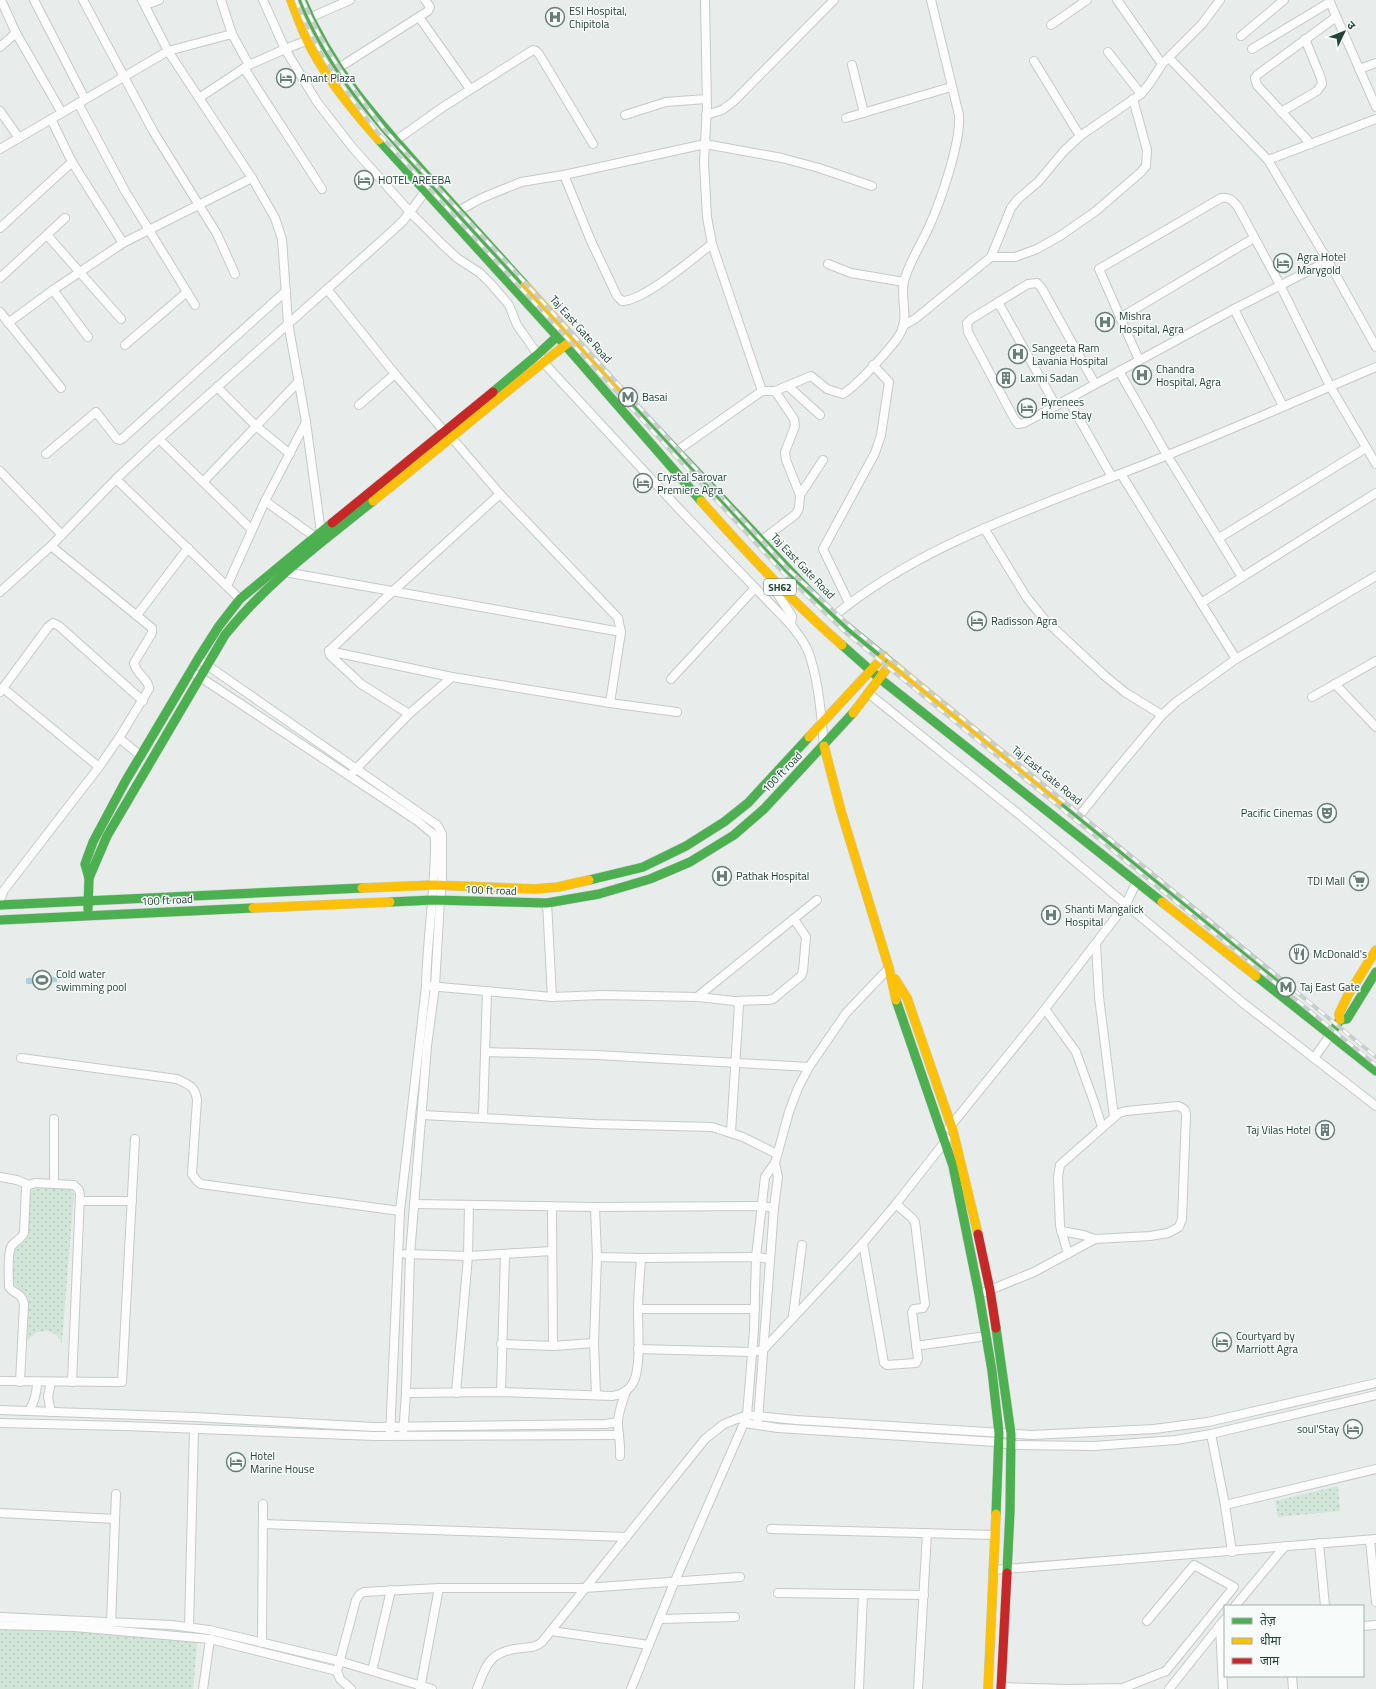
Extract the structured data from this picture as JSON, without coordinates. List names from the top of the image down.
{
  "streets": {
    "main road": ["Taj East Gate Road", "SH62", "100 ft road"]
  },
  "crossings": [
    ["Taj East Gate Road", "100 ft road"],
    ["SH62", "100 ft road"]
  ],
  "places": {
    "hospital": [
      "ESI Hospital, Chipitola",
      "Mishra Hospital, Agra",
      "Sangeeta Ram Lavania Hospital",
      "Chandra Hospital, Agra",
      "Pathak Hospital",
      "Shanti Mangalick Hospital"
    ],
    "hotel": [
      "Anant Plaza",
      "HOTEL AREEBA",
      "Agra Hotel Marygold",
      "Pyrenees Home Stay",
      "Crystal Sarovar Premiere Agra",
      "Radisson Agra",
      "Courtyard by Marriott Agra",
      "soul'Stay",
      "Hotel Marine House"
    ],
    "building": ["Laxmi Sadan", "Taj Vilas Hotel"],
    "metro station": ["Basai", "Taj East Gate"],
    "theatre": ["Pacific Cinemas"],
    "supermarket": ["TDI Mall"],
    "restaurant": ["McDonald's"],
    "sports": ["Cold water swimming pool"]
  },
  "legend": ["तेज़", "धीमा", "जाम"],
  "north": "top right"
}
